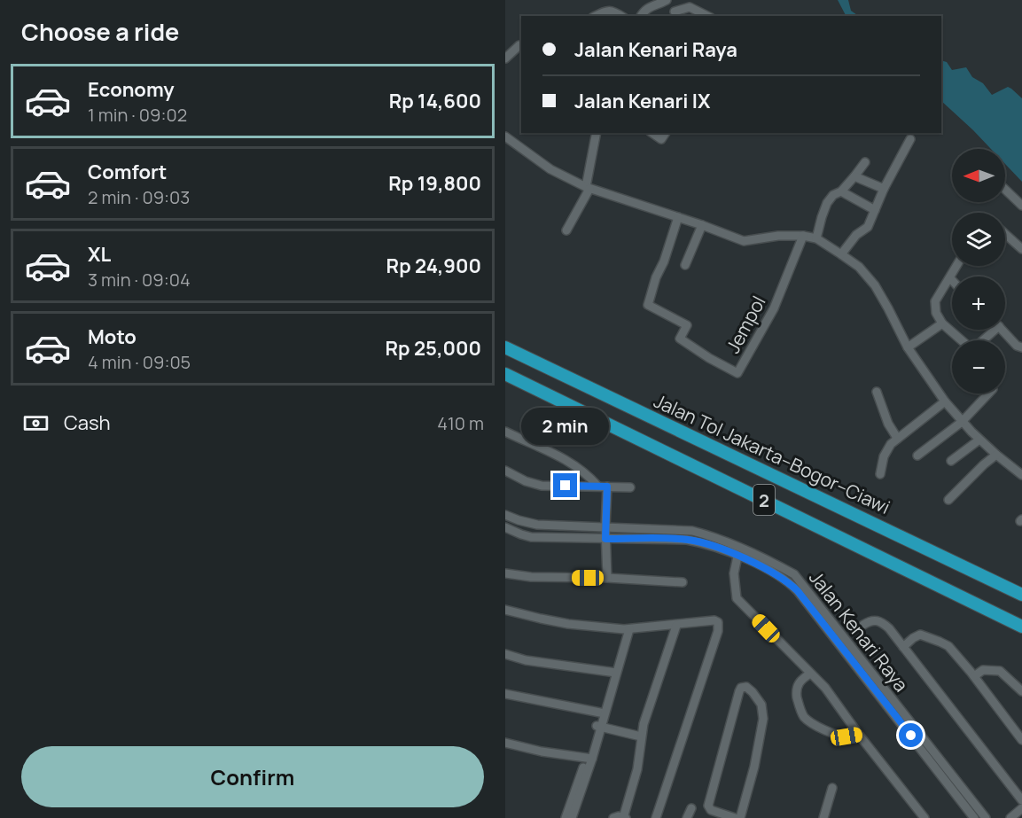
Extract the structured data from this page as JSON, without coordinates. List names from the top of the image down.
{
  "streets": {
    "highway": ["Jalan Tol Jakarta–Bogor–Ciawi", "2"],
    "street": ["Jempol", "Jalan Kenari Raya"]
  },
  "north": "left",
  "page": {
    "heading": "Choose a ride",
    "banner": ["Jalan Kenari Raya", "Jalan Kenari IX"],
    "list": [
      {
        "name": "Economy",
        "note": "1 min · 09:02",
        "value": "Rp 14,600"
      },
      {
        "name": "Comfort",
        "note": "2 min · 09:03",
        "value": "Rp 19,800"
      },
      {
        "name": "XL",
        "note": "3 min · 09:04",
        "value": "Rp 24,900"
      },
      {
        "name": "Moto",
        "note": "4 min · 09:05",
        "value": "Rp 25,000"
      }
    ],
    "map_buttons": ["+", "−"],
    "pay": ["Cash", "410 m"],
    "bubble": "2 min",
    "buttons": "Confirm"
  }
}
